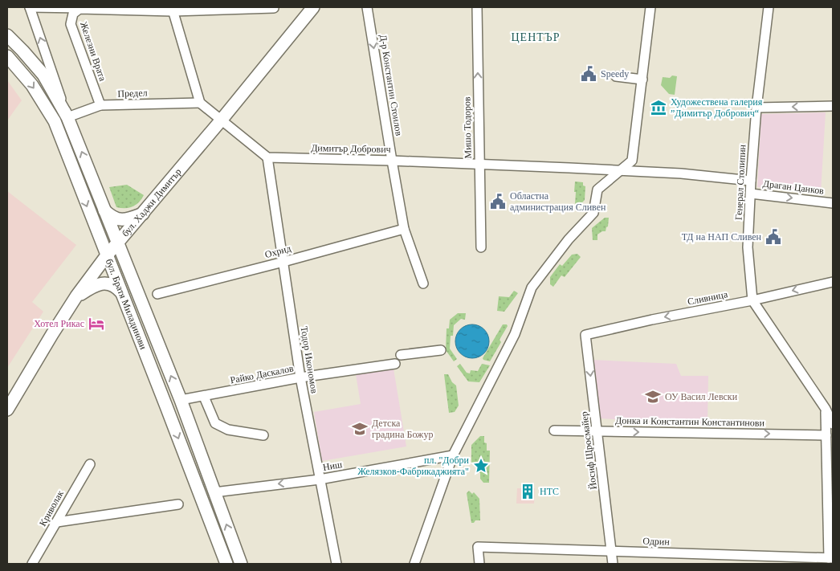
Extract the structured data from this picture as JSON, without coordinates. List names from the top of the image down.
{
  "streets": {
    "main road": ["бул. Хаджи Димитър", "бул. Братя Миладинови"],
    "street": [
      "Железни Врата",
      "Д-р Константин Стоилов",
      "Предел",
      "Мишо Тодоров",
      "Димитър Добрович",
      "Генерал Столипин",
      "Драган Цанков",
      "Охрид",
      "Сливница",
      "Тодор Икономов",
      "Райко Даскалов",
      "Донка и Константин Константинови",
      "Йосиф Щросмайер",
      "Ниш",
      "Криволак",
      "Одрин"
    ]
  },
  "crossings": [
    ["Железни Врата", "Предел"],
    ["Д-р Константин Стоилов", "Димитър Добрович"],
    ["Д-р Константин Стоилов", "Охрид"],
    ["Предел", "бул. Братя Миладинови"],
    ["Мишо Тодоров", "Димитър Добрович"],
    ["Димитър Добрович", "Генерал Столипин"],
    ["Димитър Добрович", "Тодор Икономов"],
    ["Генерал Столипин", "Драган Цанков"],
    ["Генерал Столипин", "Сливница"],
    ["бул. Хаджи Димитър", "бул. Братя Миладинови"],
    ["Охрид", "Тодор Икономов"],
    ["Сливница", "Йосиф Щросмайер"],
    ["бул. Братя Миладинови", "Райко Даскалов"],
    ["бул. Братя Миладинови", "Ниш"],
    ["Тодор Икономов", "Райко Даскалов"],
    ["Тодор Икономов", "Ниш"],
    ["Донка и Константин Константинови", "Йосиф Щросмайер"],
    ["Йосиф Щросмайер", "Одрин"]
  ],
  "one_way": [
    "Д-р Константин Стоилов",
    "Мишо Тодоров",
    "Драган Цанков",
    "Сливница",
    "Донка и Константин Константинови",
    "Йосиф Щросмайер",
    "Ниш"
  ],
  "districts": ["ЦЕНТЪР"],
  "places": {
    "public building": ["Speedy", "Областна администрация Сливен", "ТД на НАП Сливен"],
    "museum": ["Художествена галерия ”Димитър Добрович“"],
    "hotel": ["Хотел Рикас"],
    "school or university": ["ОУ Васил Левски", "Детска градина Божур"],
    "place": ["пл. \"Добри Желязков-Фабрикаджията\""],
    "building": ["НТС"]
  }
}
